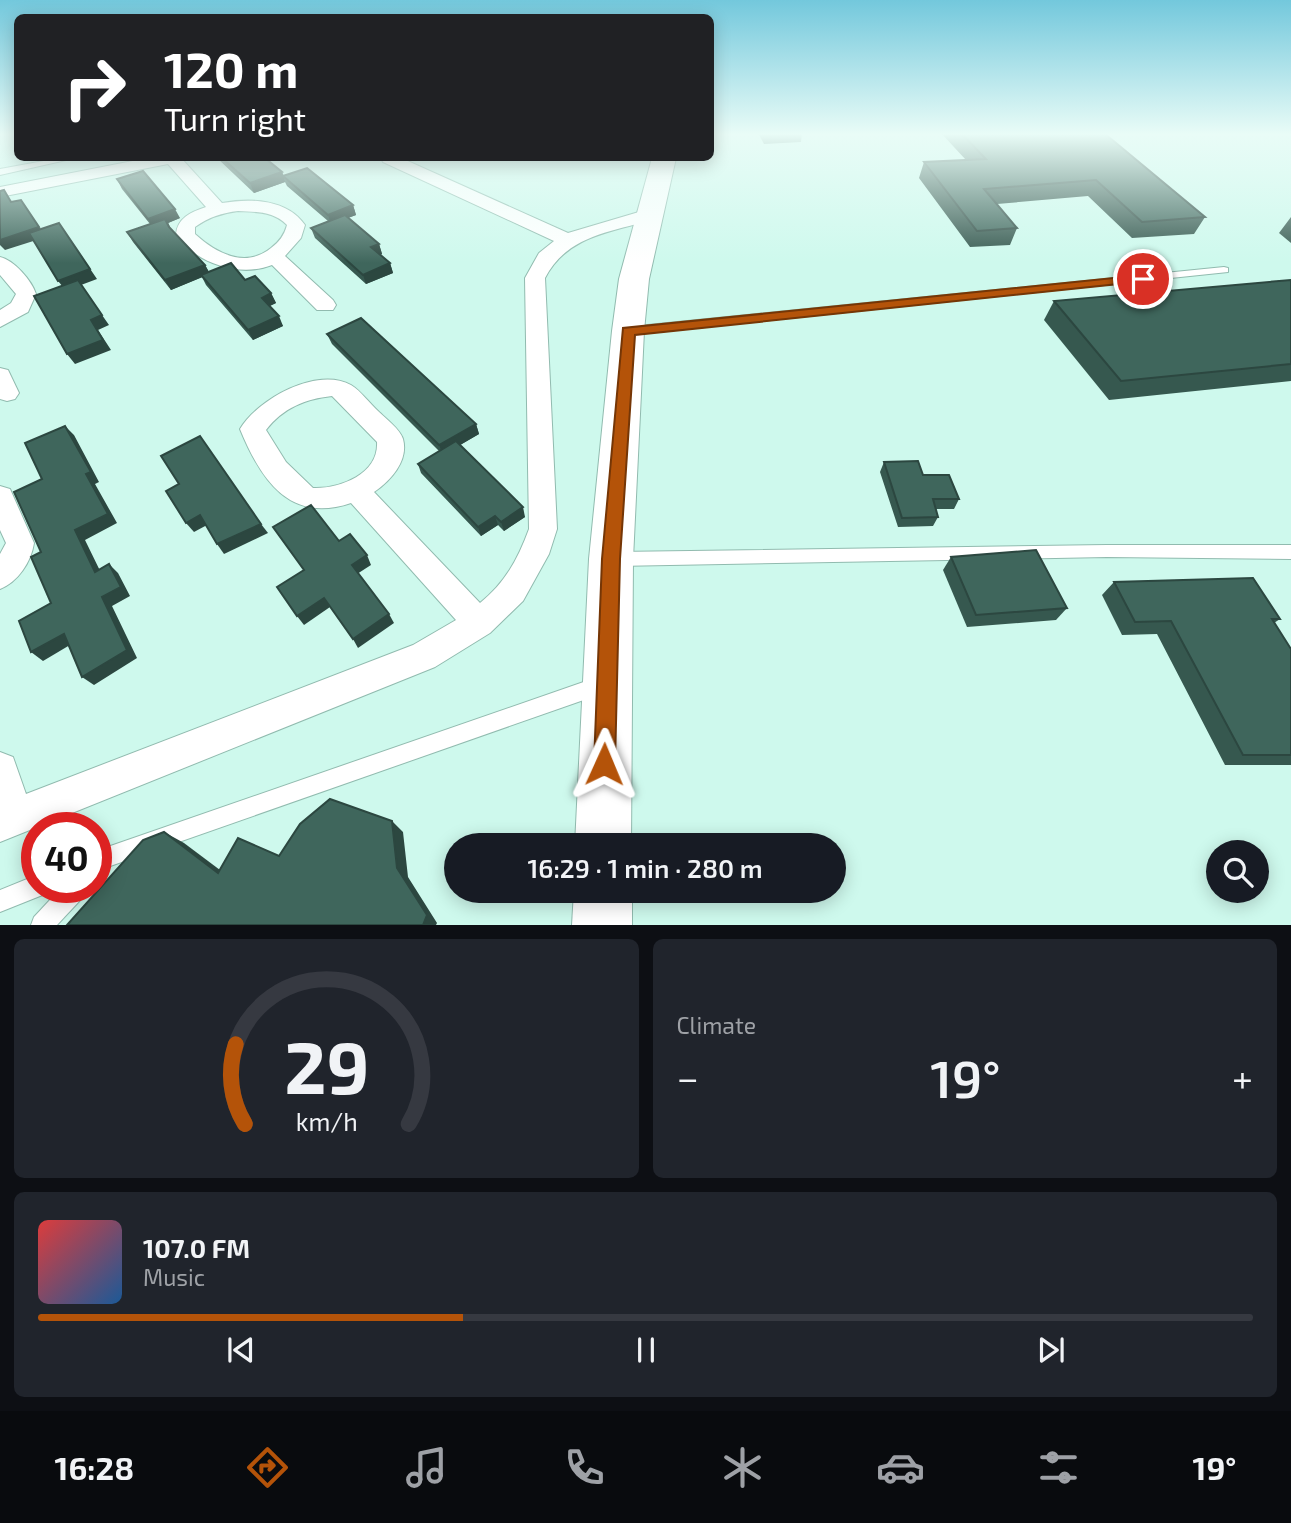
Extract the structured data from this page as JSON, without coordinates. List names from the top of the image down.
{
  "page": {
    "turn": ["120 m", "Turn right"],
    "limit": "40",
    "trip": "16:29 · 1 min · 280 m",
    "tile": "Climate",
    "heat": ["−", "19°", "+"],
    "song": ["107.0 FM", "Music"],
    "tabs": ["16:28", "19°"],
    "gauge": ["29", "km/h"]
  }
}
